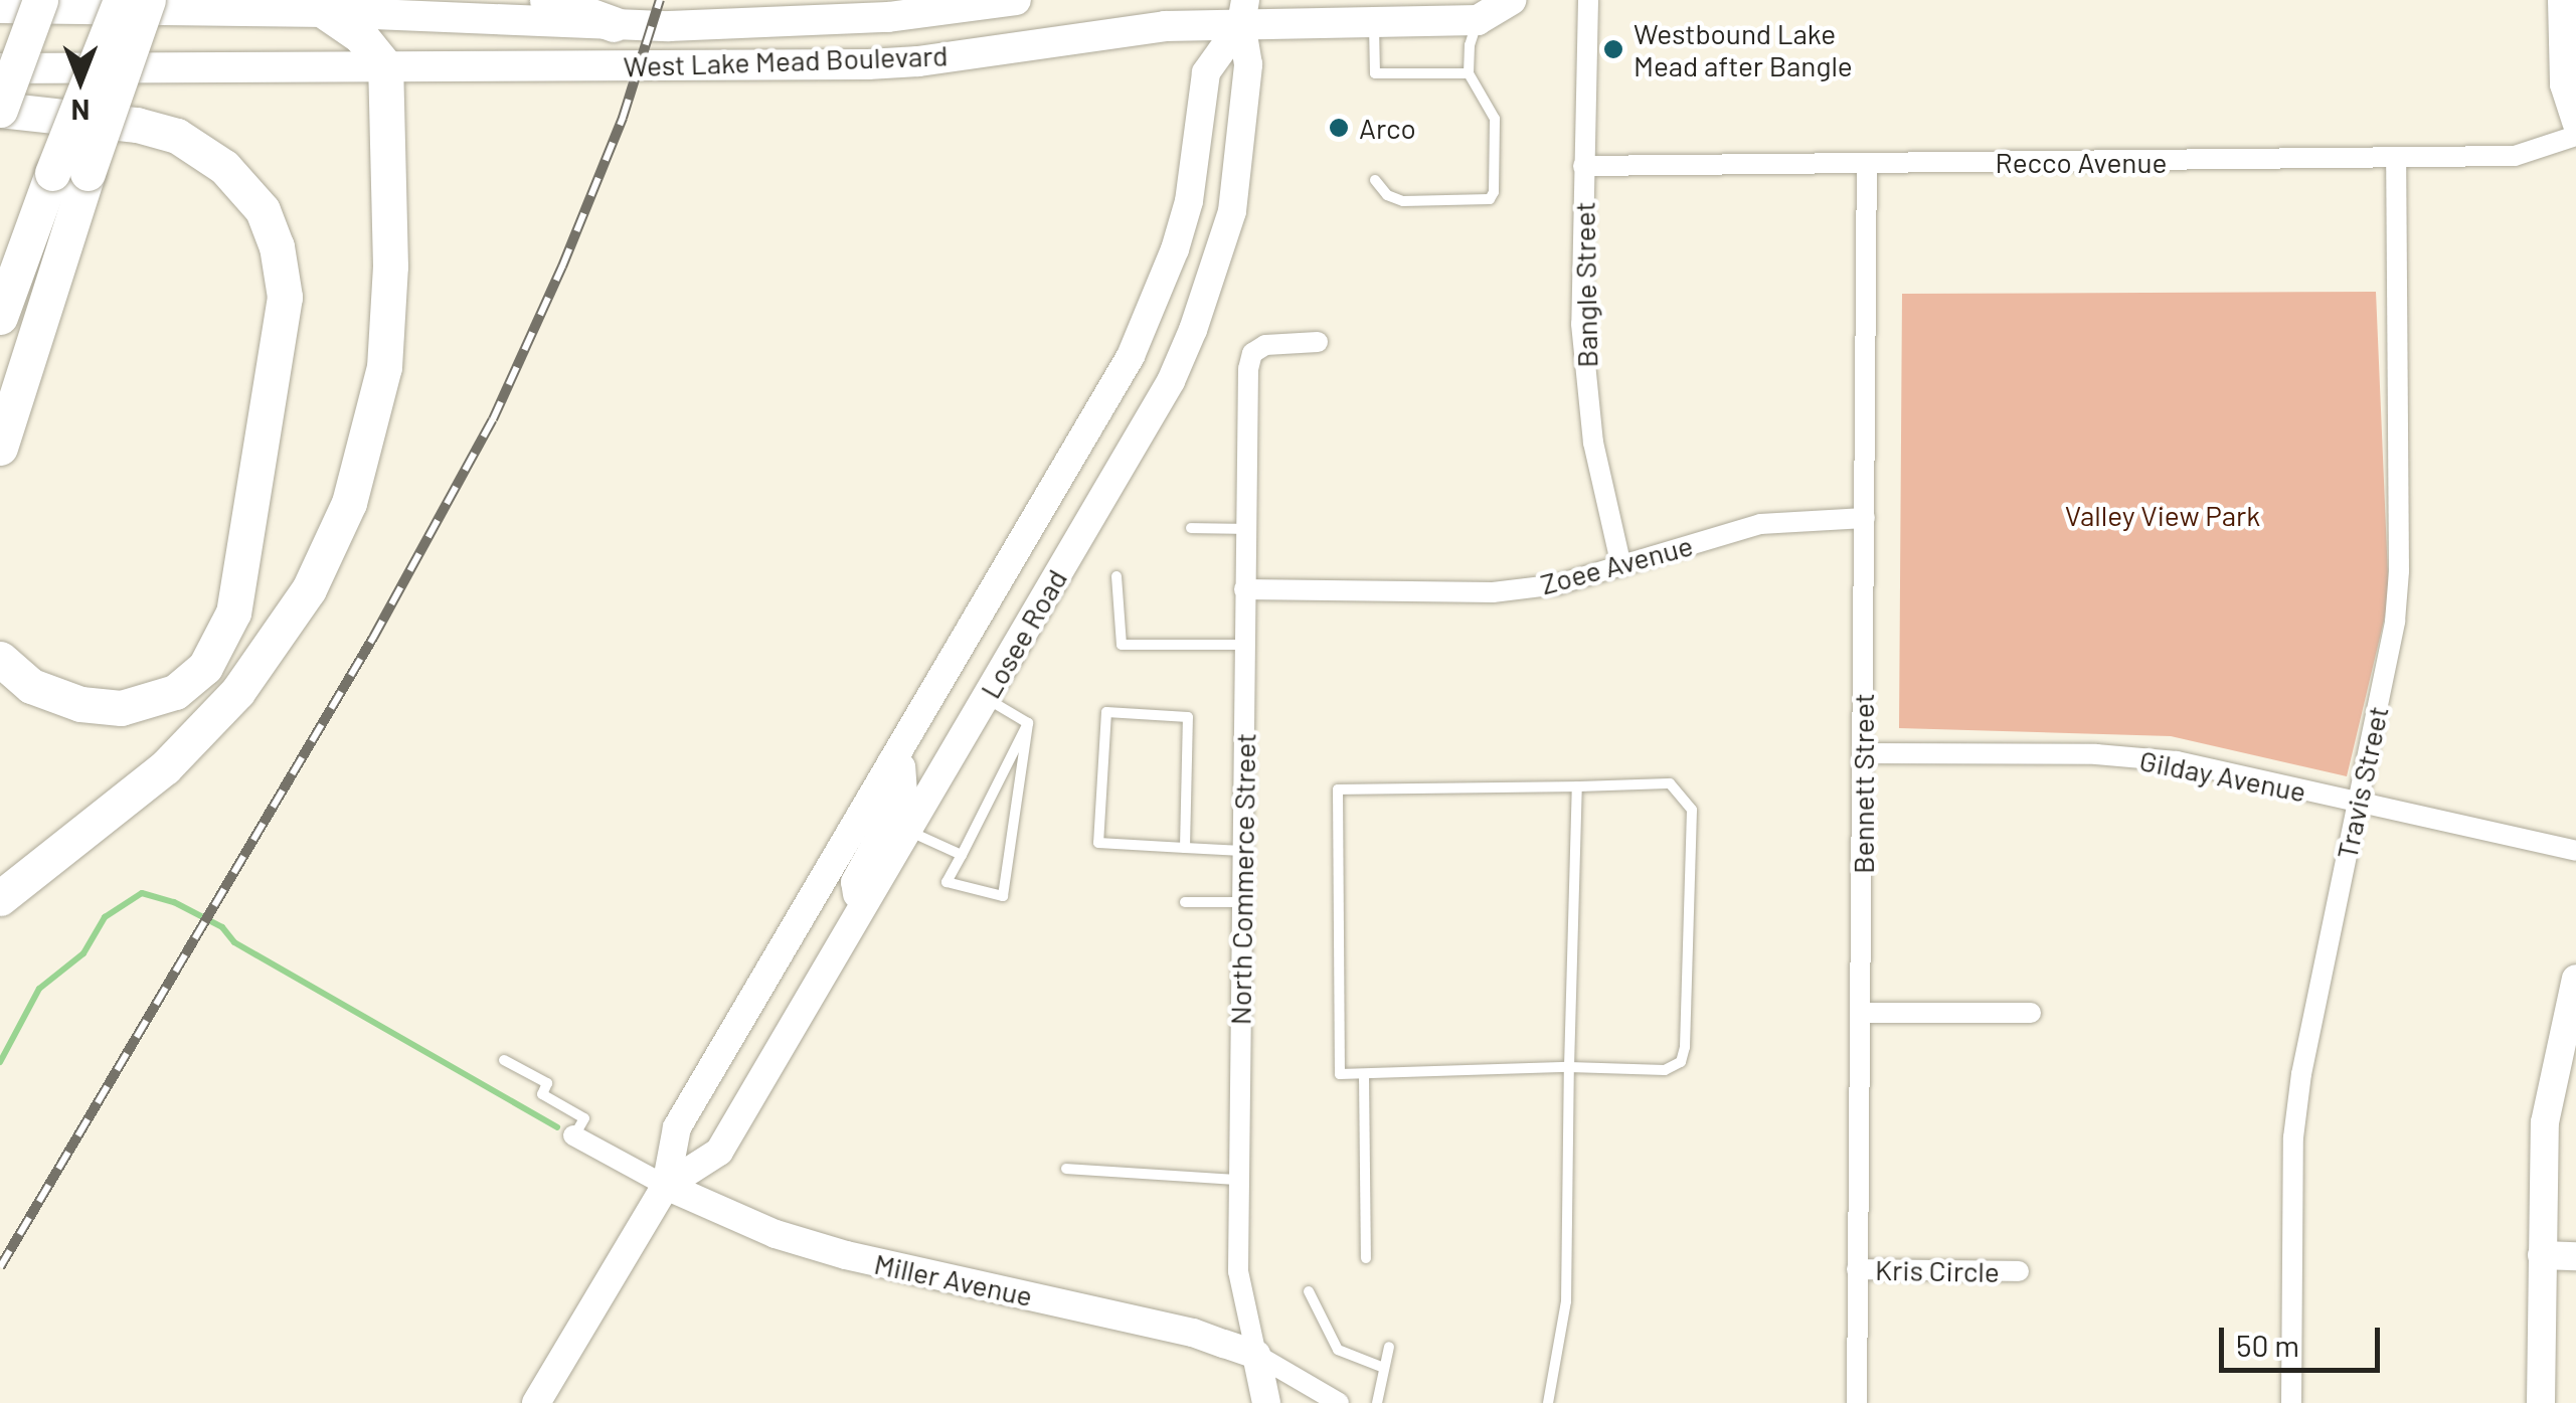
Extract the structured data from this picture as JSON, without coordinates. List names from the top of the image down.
{
  "streets": {
    "main road": [
      "West Lake Mead Boulevard",
      "Losee Road",
      "North Commerce Street",
      "Miller Avenue"
    ],
    "street": [
      "Recco Avenue",
      "Bangle Street",
      "Zoee Avenue",
      "Gilday Avenue",
      "Travis Street",
      "Bennett Street",
      "Kris Circle"
    ]
  },
  "crossings": [
    ["West Lake Mead Boulevard", "Losee Road"],
    ["Recco Avenue", "Bangle Street"],
    ["Recco Avenue", "Travis Street"],
    ["Recco Avenue", "Bennett Street"],
    ["Bangle Street", "Zoee Avenue"],
    ["Zoee Avenue", "Bennett Street"],
    ["Zoee Avenue", "North Commerce Street"],
    ["Losee Road", "Miller Avenue"],
    ["Gilday Avenue", "Travis Street"],
    ["Gilday Avenue", "Bennett Street"],
    ["Bennett Street", "Kris Circle"],
    ["North Commerce Street", "Miller Avenue"]
  ],
  "parks": ["Valley View Park"],
  "places": ["Westbound Lake Mead after Bangle", "Arco"],
  "scale_bar": "50 m",
  "north": "bottom"
}
